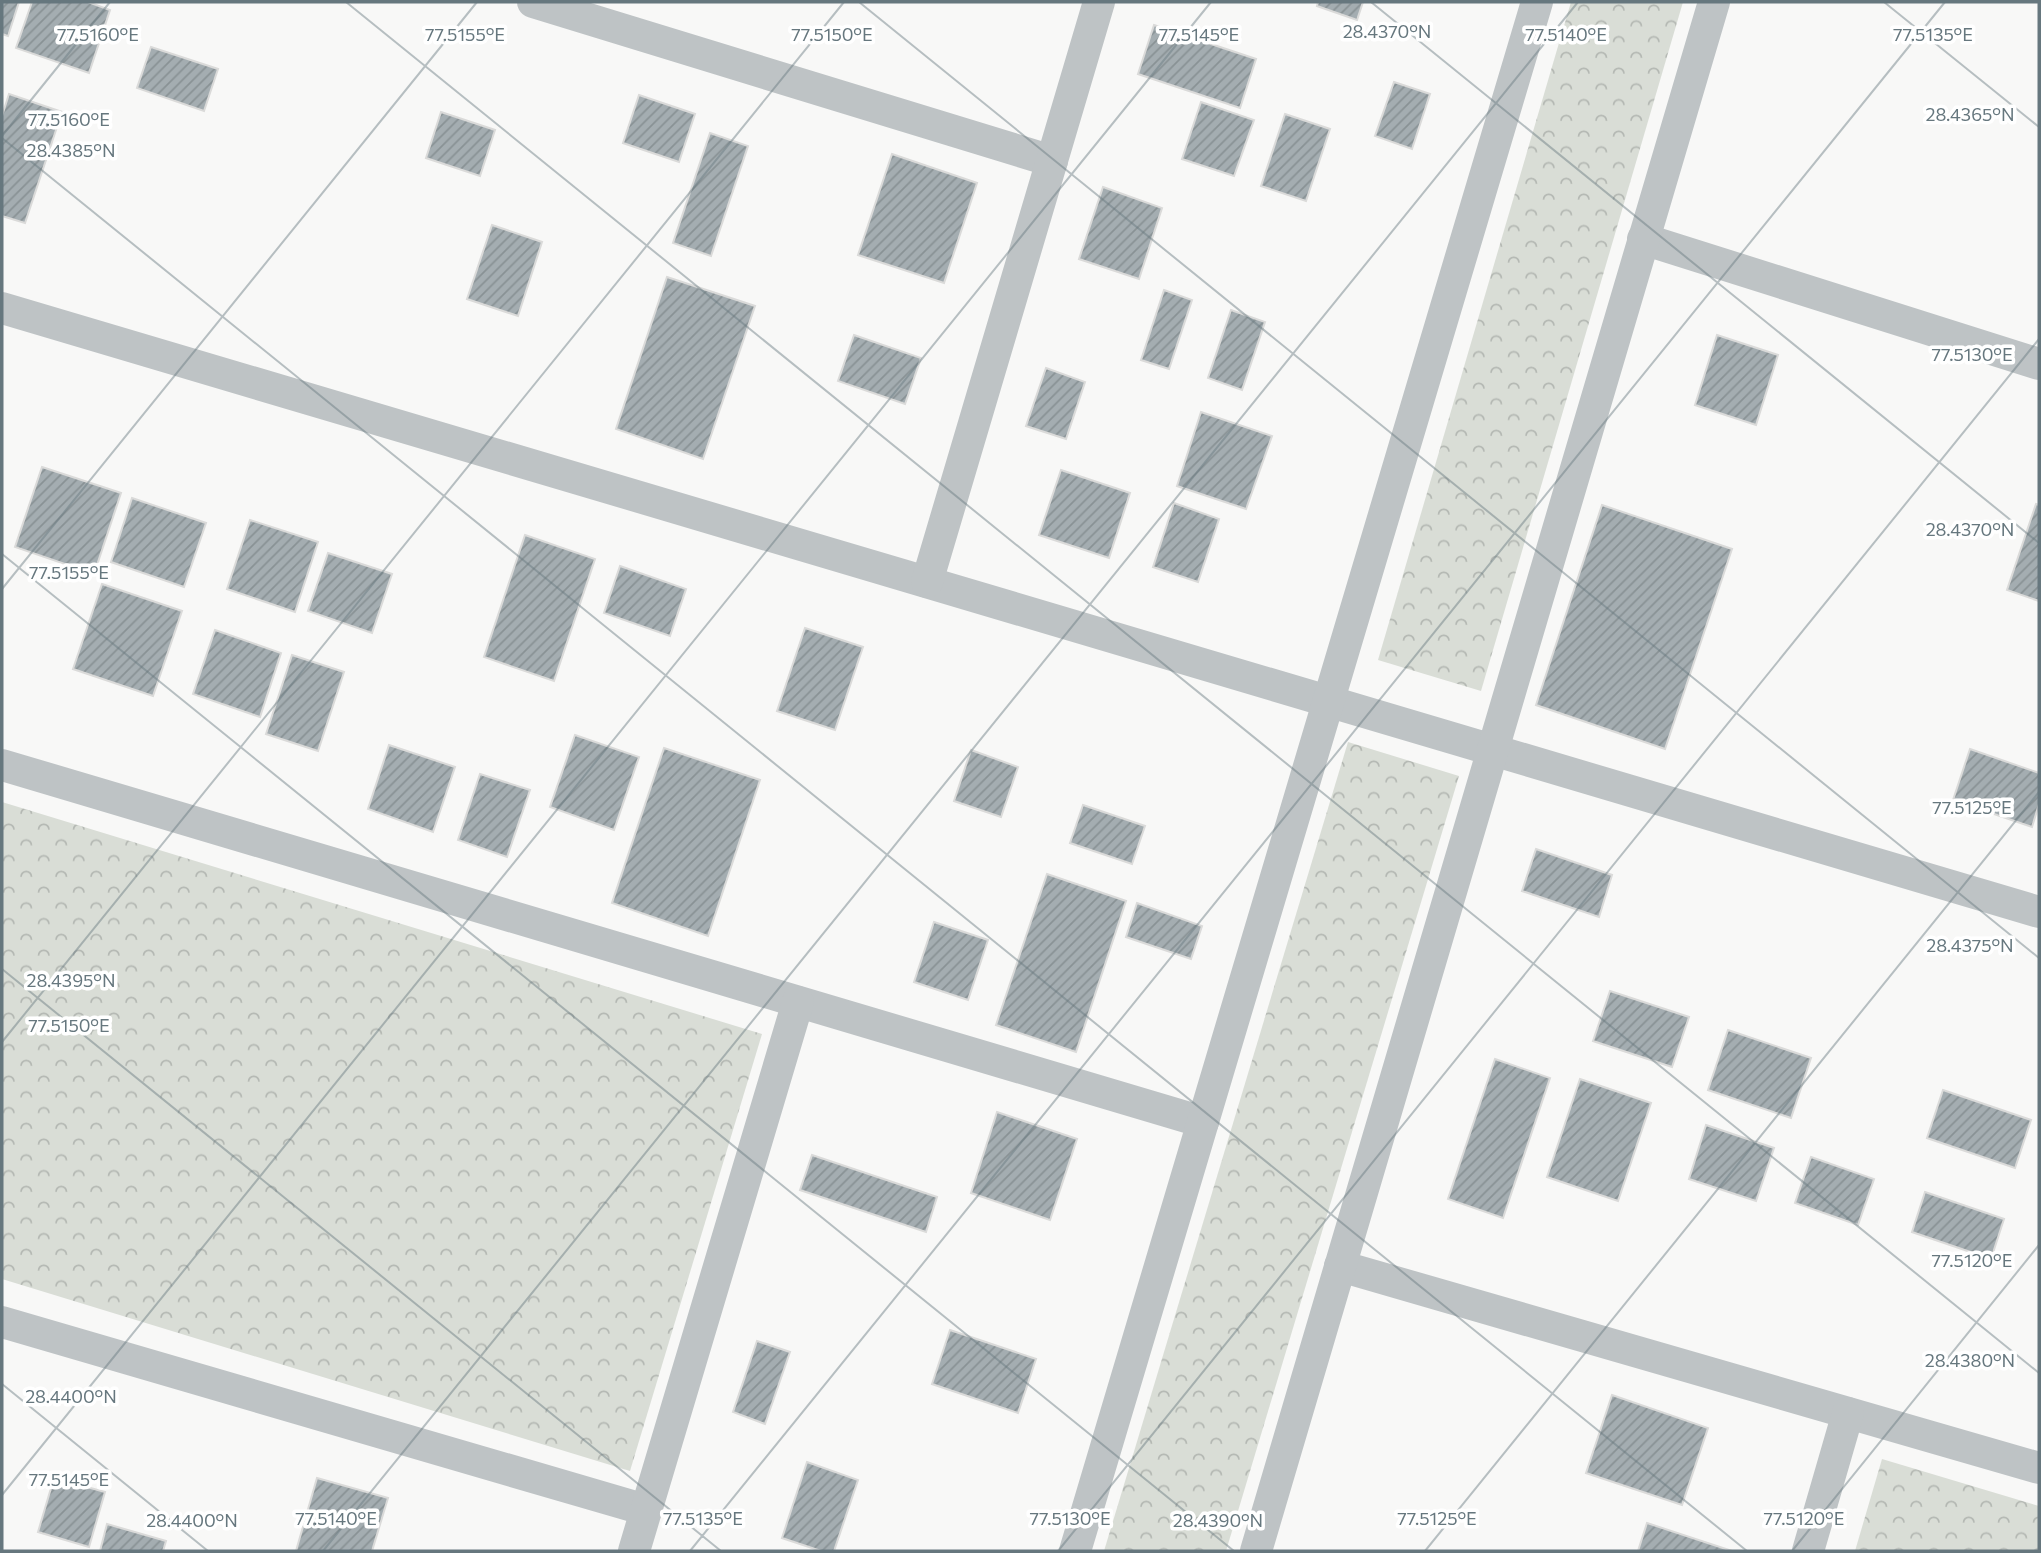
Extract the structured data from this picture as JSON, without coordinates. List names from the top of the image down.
{
  "coordinates": [
    "28.4370°N",
    "77.5160°E",
    "77.5155°E",
    "77.5150°E",
    "77.5145°E",
    "77.5140°E",
    "77.5135°E",
    "28.4365°N",
    "28.4385°N",
    "77.5130°E",
    "77.5125°E",
    "28.4375°N",
    "28.4395°N",
    "77.5120°E",
    "28.4380°N",
    "28.4400°N",
    "28.4390°N"
  ]
}
